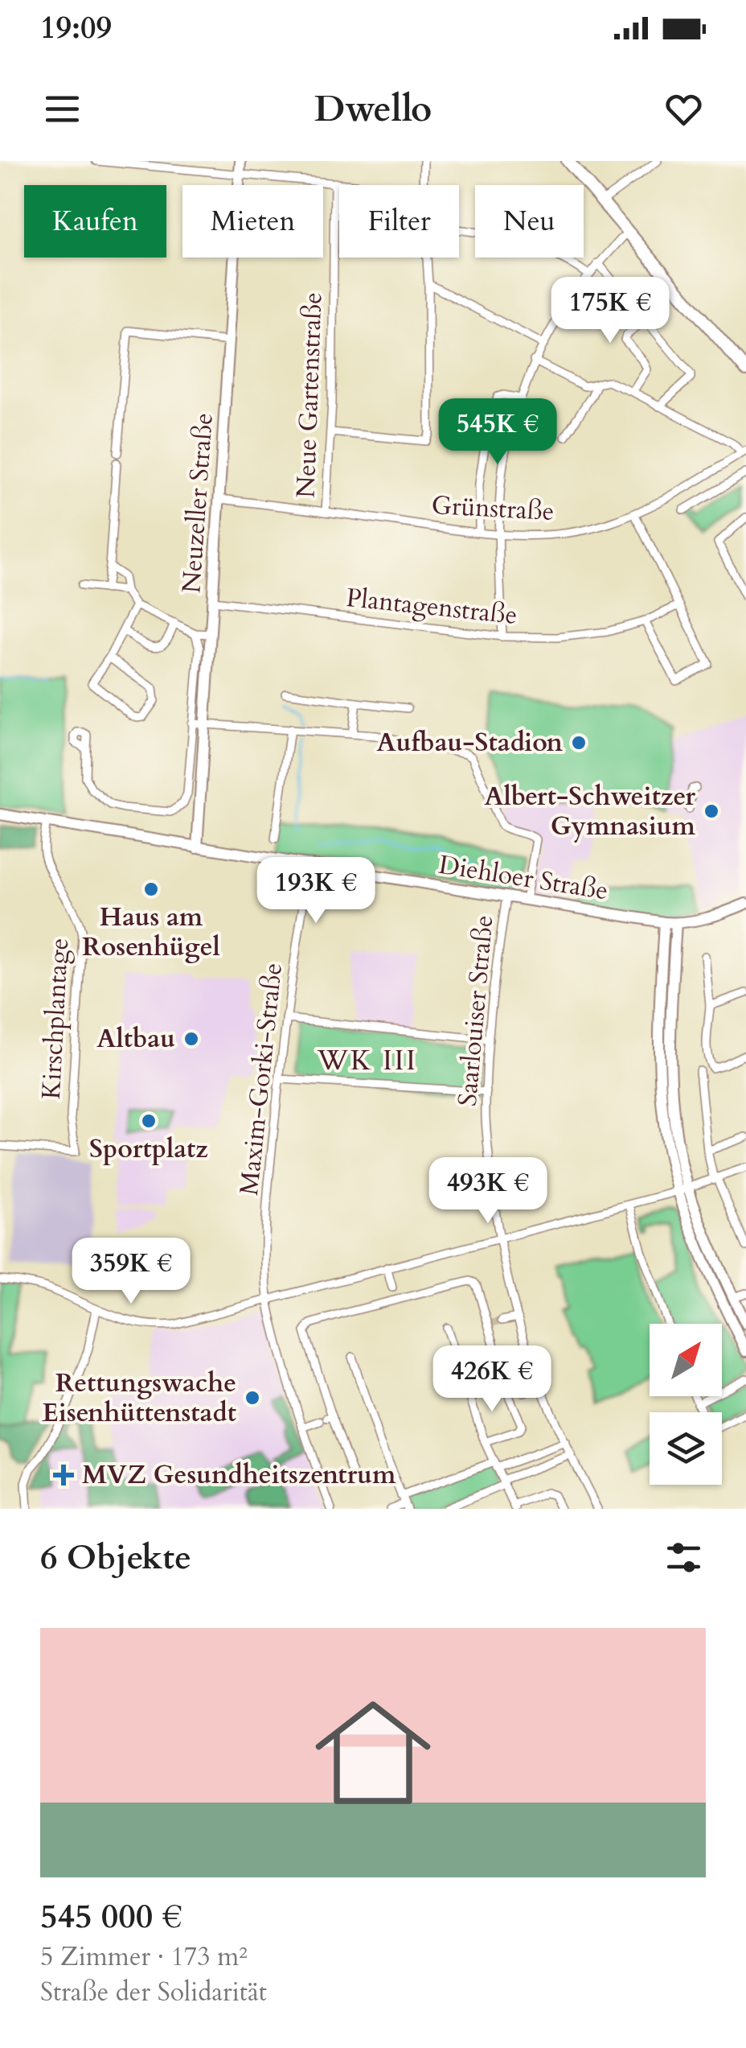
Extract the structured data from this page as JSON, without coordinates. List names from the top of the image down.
{
  "streets": {
    "street": [
      "Neue Gartenstraße",
      "Neuzeller Straße",
      "Grünstraße",
      "Plantagenstraße",
      "Diehloer Straße",
      "Saarlouiser Straße",
      "Kirschplantage",
      "Maxim-Gorki-Straße"
    ]
  },
  "crossings": [
    ["Neue Gartenstraße", "Grünstraße"],
    ["Neuzeller Straße", "Grünstraße"],
    ["Neuzeller Straße", "Plantagenstraße"],
    ["Neuzeller Straße", "Diehloer Straße"],
    ["Diehloer Straße", "Saarlouiser Straße"],
    ["Diehloer Straße", "Kirschplantage"],
    ["Diehloer Straße", "Maxim-Gorki-Straße"]
  ],
  "districts": ["WK III"],
  "places": {
    "other": [
      "Aufbau-Stadion",
      "Albert-Schweitzer Gymnasium",
      "Haus am Rosenhügel",
      "Altbau",
      "Sportplatz",
      "Rettungswache Eisenhüttenstadt"
    ],
    "health": ["MVZ Gesundheitszentrum"]
  },
  "north": "top right",
  "page": {
    "status": "19:09",
    "header": "Dwello",
    "chip": [
      "Kaufen",
      "Mieten",
      "Filter",
      "Neu"
    ],
    "price": [
      "175K €",
      "545K €",
      "193K €",
      "493K €",
      "359K €",
      "426K €"
    ],
    "heading": "6 Objekte",
    "list": [
      {
        "name": "545 000 €",
        "note": "5 Zimmer · 173 m² · Straße der Solidarität"
      }
    ]
  }
}
